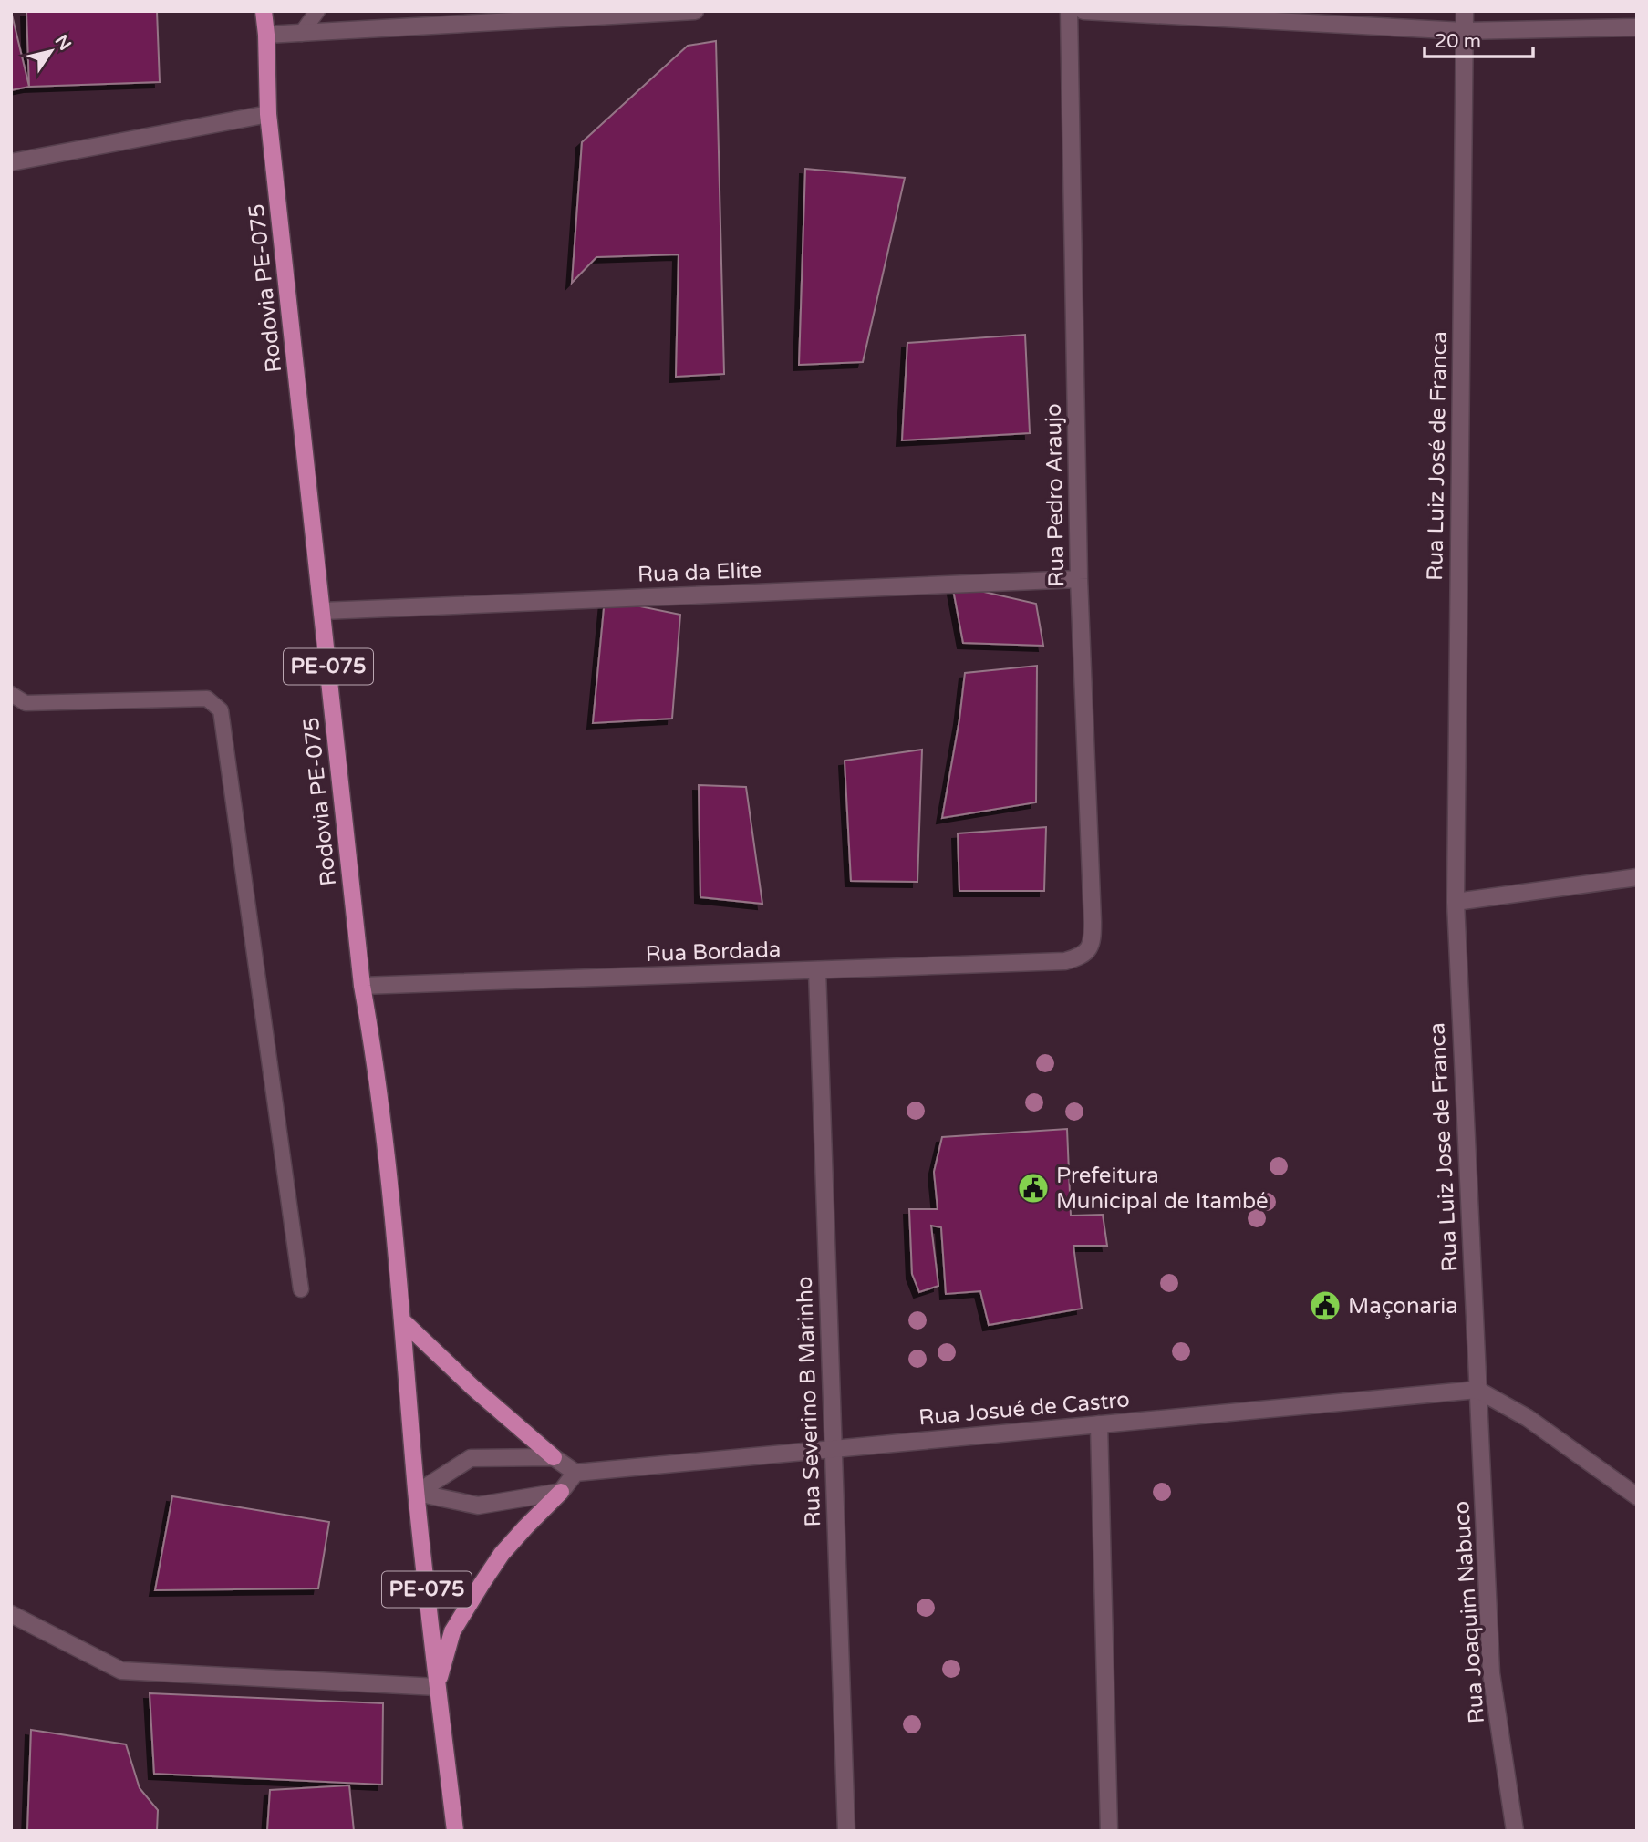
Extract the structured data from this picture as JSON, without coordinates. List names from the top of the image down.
{
  "streets": {
    "main road": ["Rodovia PE-075", "PE-075"],
    "street": [
      "Rua Luiz José de Franca",
      "Rua Pedro Araujo",
      "Rua da Elite",
      "Rua Bordada",
      "Rua Luiz Jose de Franca",
      "Rua Severino B Marinho",
      "Rua Josué de Castro",
      "Rua Joaquim Nabuco"
    ]
  },
  "crossings": [
    ["Rodovia PE-075", "Rua da Elite"],
    ["Rodovia PE-075", "PE-075"],
    ["Rodovia PE-075", "Rua Bordada"],
    ["Rua Luiz José de Franca", "Rua Luiz Jose de Franca"],
    ["Rua Pedro Araujo", "Rua da Elite"],
    ["Rua Pedro Araujo", "Rua Bordada"],
    ["Rua Bordada", "Rua Severino B Marinho"],
    ["Rua Luiz Jose de Franca", "Rua Josué de Castro"],
    ["Rua Luiz Jose de Franca", "Rua Joaquim Nabuco"],
    ["Rua Severino B Marinho", "Rua Josué de Castro"],
    ["Rua Josué de Castro", "Rua Joaquim Nabuco"]
  ],
  "places": {
    "public building": ["Prefeitura Municipal de Itambé", "Maçonaria"]
  },
  "scale_bar": "20 m",
  "north": "top right"
}
